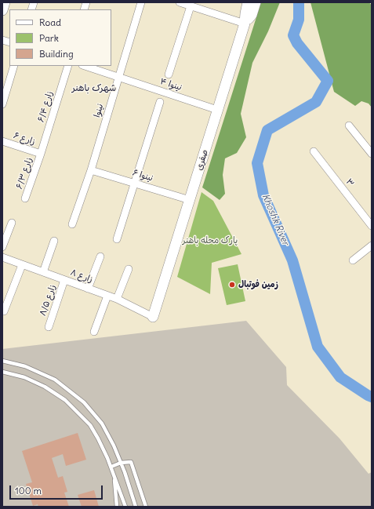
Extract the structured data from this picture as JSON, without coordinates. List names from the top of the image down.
{
  "streets": {
    "street": [
      "۴ نینوا",
      "۶/۴ زارع",
      "نینوا",
      "۶ زارع",
      "صفری",
      "۶/۳ زارع",
      "۶ نینوا",
      "۳",
      "۸ زارع",
      "۸/۵ زارع"
    ]
  },
  "crossings": [
    ["۴ نینوا", "نینوا"],
    ["۴ نینوا", "صفری"],
    ["۶/۴ زارع", "۶ زارع"],
    ["۶/۴ زارع", "۶/۳ زارع"],
    ["نینوا", "۶ نینوا"],
    ["۶ زارع", "۶/۳ زارع"],
    ["صفری", "۶ نینوا"],
    ["صفری", "۸ زارع"],
    ["۸ زارع", "۸/۵ زارع"]
  ],
  "districts": ["شهرک باهنر"],
  "water": ["Khoshk River"],
  "parks": ["پارک محله باهنر"],
  "places": ["زمین فوتبال"],
  "legend": ["Road", "Park", "Building"],
  "scale_bar": "100 m"
}
